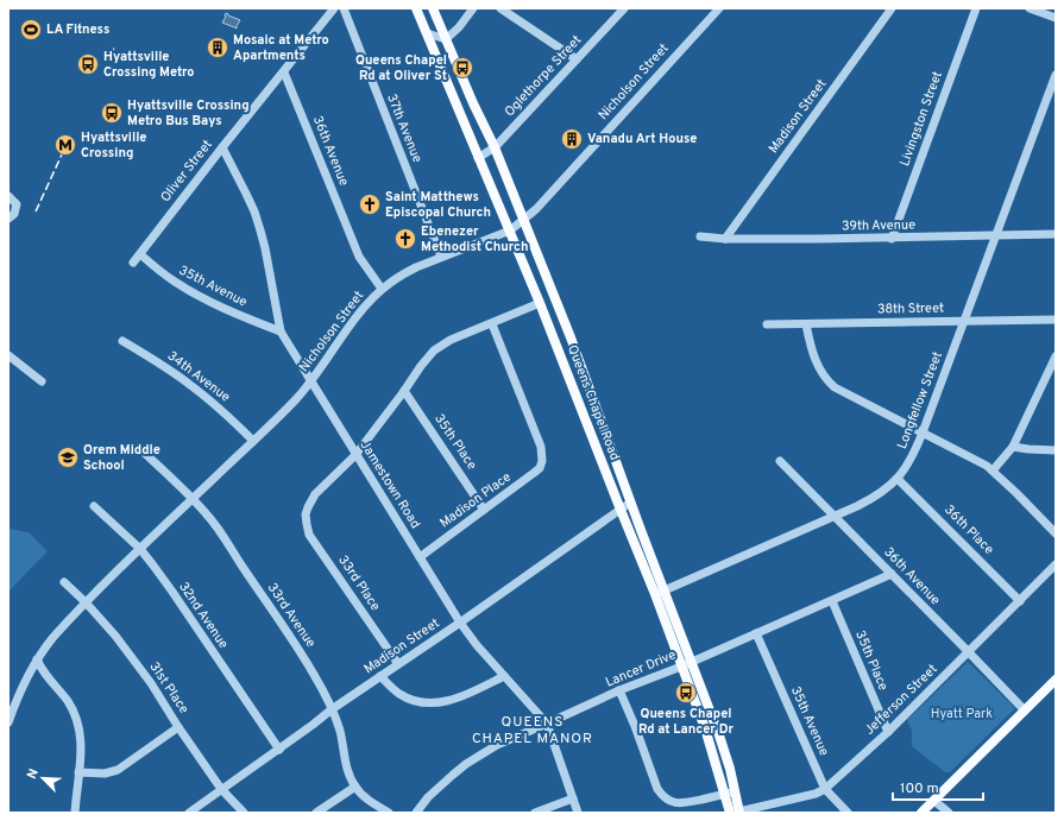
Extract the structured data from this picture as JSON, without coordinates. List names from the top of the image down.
{
  "streets": {
    "main road": ["Queens Chapel Road"],
    "street": [
      "Oglethorpe Street",
      "Nicholson Street",
      "Madison Street",
      "Livingston Street",
      "37th Avenue",
      "36th Avenue",
      "Oliver Street",
      "39th Avenue",
      "35th Avenue",
      "38th Street",
      "34th Avenue",
      "Longfellow Street",
      "35th Place",
      "Jamestown Road",
      "Madison Place",
      "36th Place",
      "33rd Place",
      "32nd Avenue",
      "33rd Avenue",
      "Lancer Drive",
      "31st Place",
      "Jefferson Street"
    ]
  },
  "crossings": [
    ["Oglethorpe Street", "Queens Chapel Road"],
    ["Nicholson Street", "37th Avenue"],
    ["Nicholson Street", "36th Avenue"],
    ["Nicholson Street", "34th Avenue"],
    ["Nicholson Street", "Queens Chapel Road"],
    ["Nicholson Street", "Jamestown Road"],
    ["Nicholson Street", "32nd Avenue"],
    ["Nicholson Street", "33rd Avenue"],
    ["Nicholson Street", "31st Place"],
    ["Madison Street", "39th Avenue"],
    ["Madison Street", "Queens Chapel Road"],
    ["Madison Street", "Jamestown Road"],
    ["Madison Street", "33rd Place"],
    ["Madison Street", "32nd Avenue"],
    ["Madison Street", "33rd Avenue"],
    ["Madison Street", "31st Place"],
    ["Livingston Street", "39th Avenue"],
    ["36th Avenue", "Oliver Street"],
    ["36th Avenue", "Longfellow Street"],
    ["36th Avenue", "Lancer Drive"],
    ["36th Avenue", "Jefferson Street"],
    ["Oliver Street", "35th Avenue"],
    ["Oliver Street", "Jamestown Road"],
    ["39th Avenue", "Longfellow Street"],
    ["35th Avenue", "Jamestown Road"],
    ["35th Avenue", "Lancer Drive"],
    ["35th Avenue", "Jefferson Street"],
    ["38th Street", "Longfellow Street"],
    ["Longfellow Street", "Queens Chapel Road"],
    ["Longfellow Street", "36th Place"],
    ["Queens Chapel Road", "Lancer Drive"],
    ["Queens Chapel Road", "Jefferson Street"],
    ["35th Place", "Madison Place"],
    ["35th Place", "Lancer Drive"],
    ["35th Place", "Jefferson Street"],
    ["Jamestown Road", "Madison Place"],
    ["Jamestown Road", "33rd Place"],
    ["Jamestown Road", "Lancer Drive"],
    ["36th Place", "Jefferson Street"]
  ],
  "districts": ["QUEENS CHAPEL MANOR"],
  "parks": ["Hyatt Park"],
  "places": {
    "sports": ["LA Fitness"],
    "building": ["Mosaic at Metro Apartments", "Vanadu Art House"],
    "bus stop": [
      "Hyattsville Crossing Metro",
      "Queens Chapel Rd at Oliver St",
      "Hyattsville Crossing Metro Bus Bays",
      "Queens Chapel Rd at Lancer Dr"
    ],
    "metro station": ["Hyattsville Crossing"],
    "church": ["Saint Matthews Episcopal Church", "Ebenezer Methodist Church"],
    "school or university": ["Orem Middle School"]
  },
  "scale_bar": "100 m",
  "north": "top left"
}
